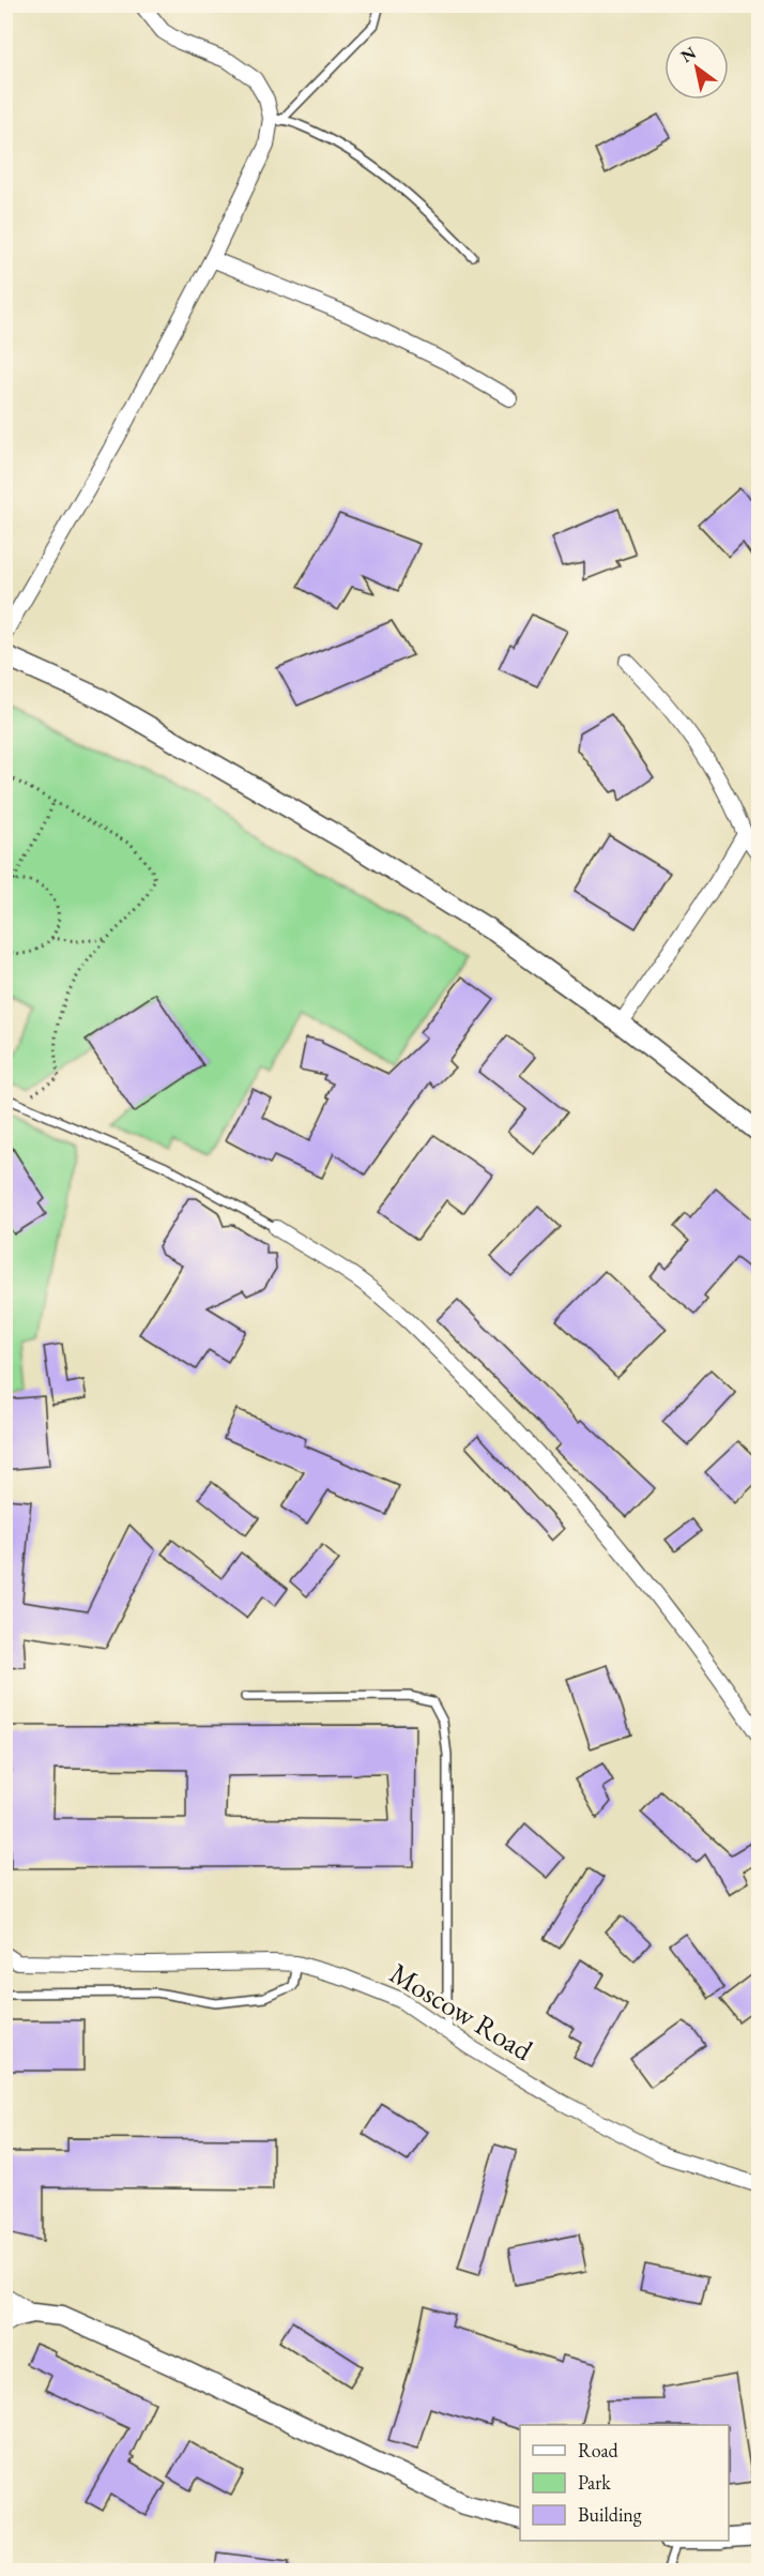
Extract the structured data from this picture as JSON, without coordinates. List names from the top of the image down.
{
  "streets": {
    "street": ["Moscow Road"]
  },
  "legend": ["Road", "Park", "Building"],
  "north": "top left"
}
